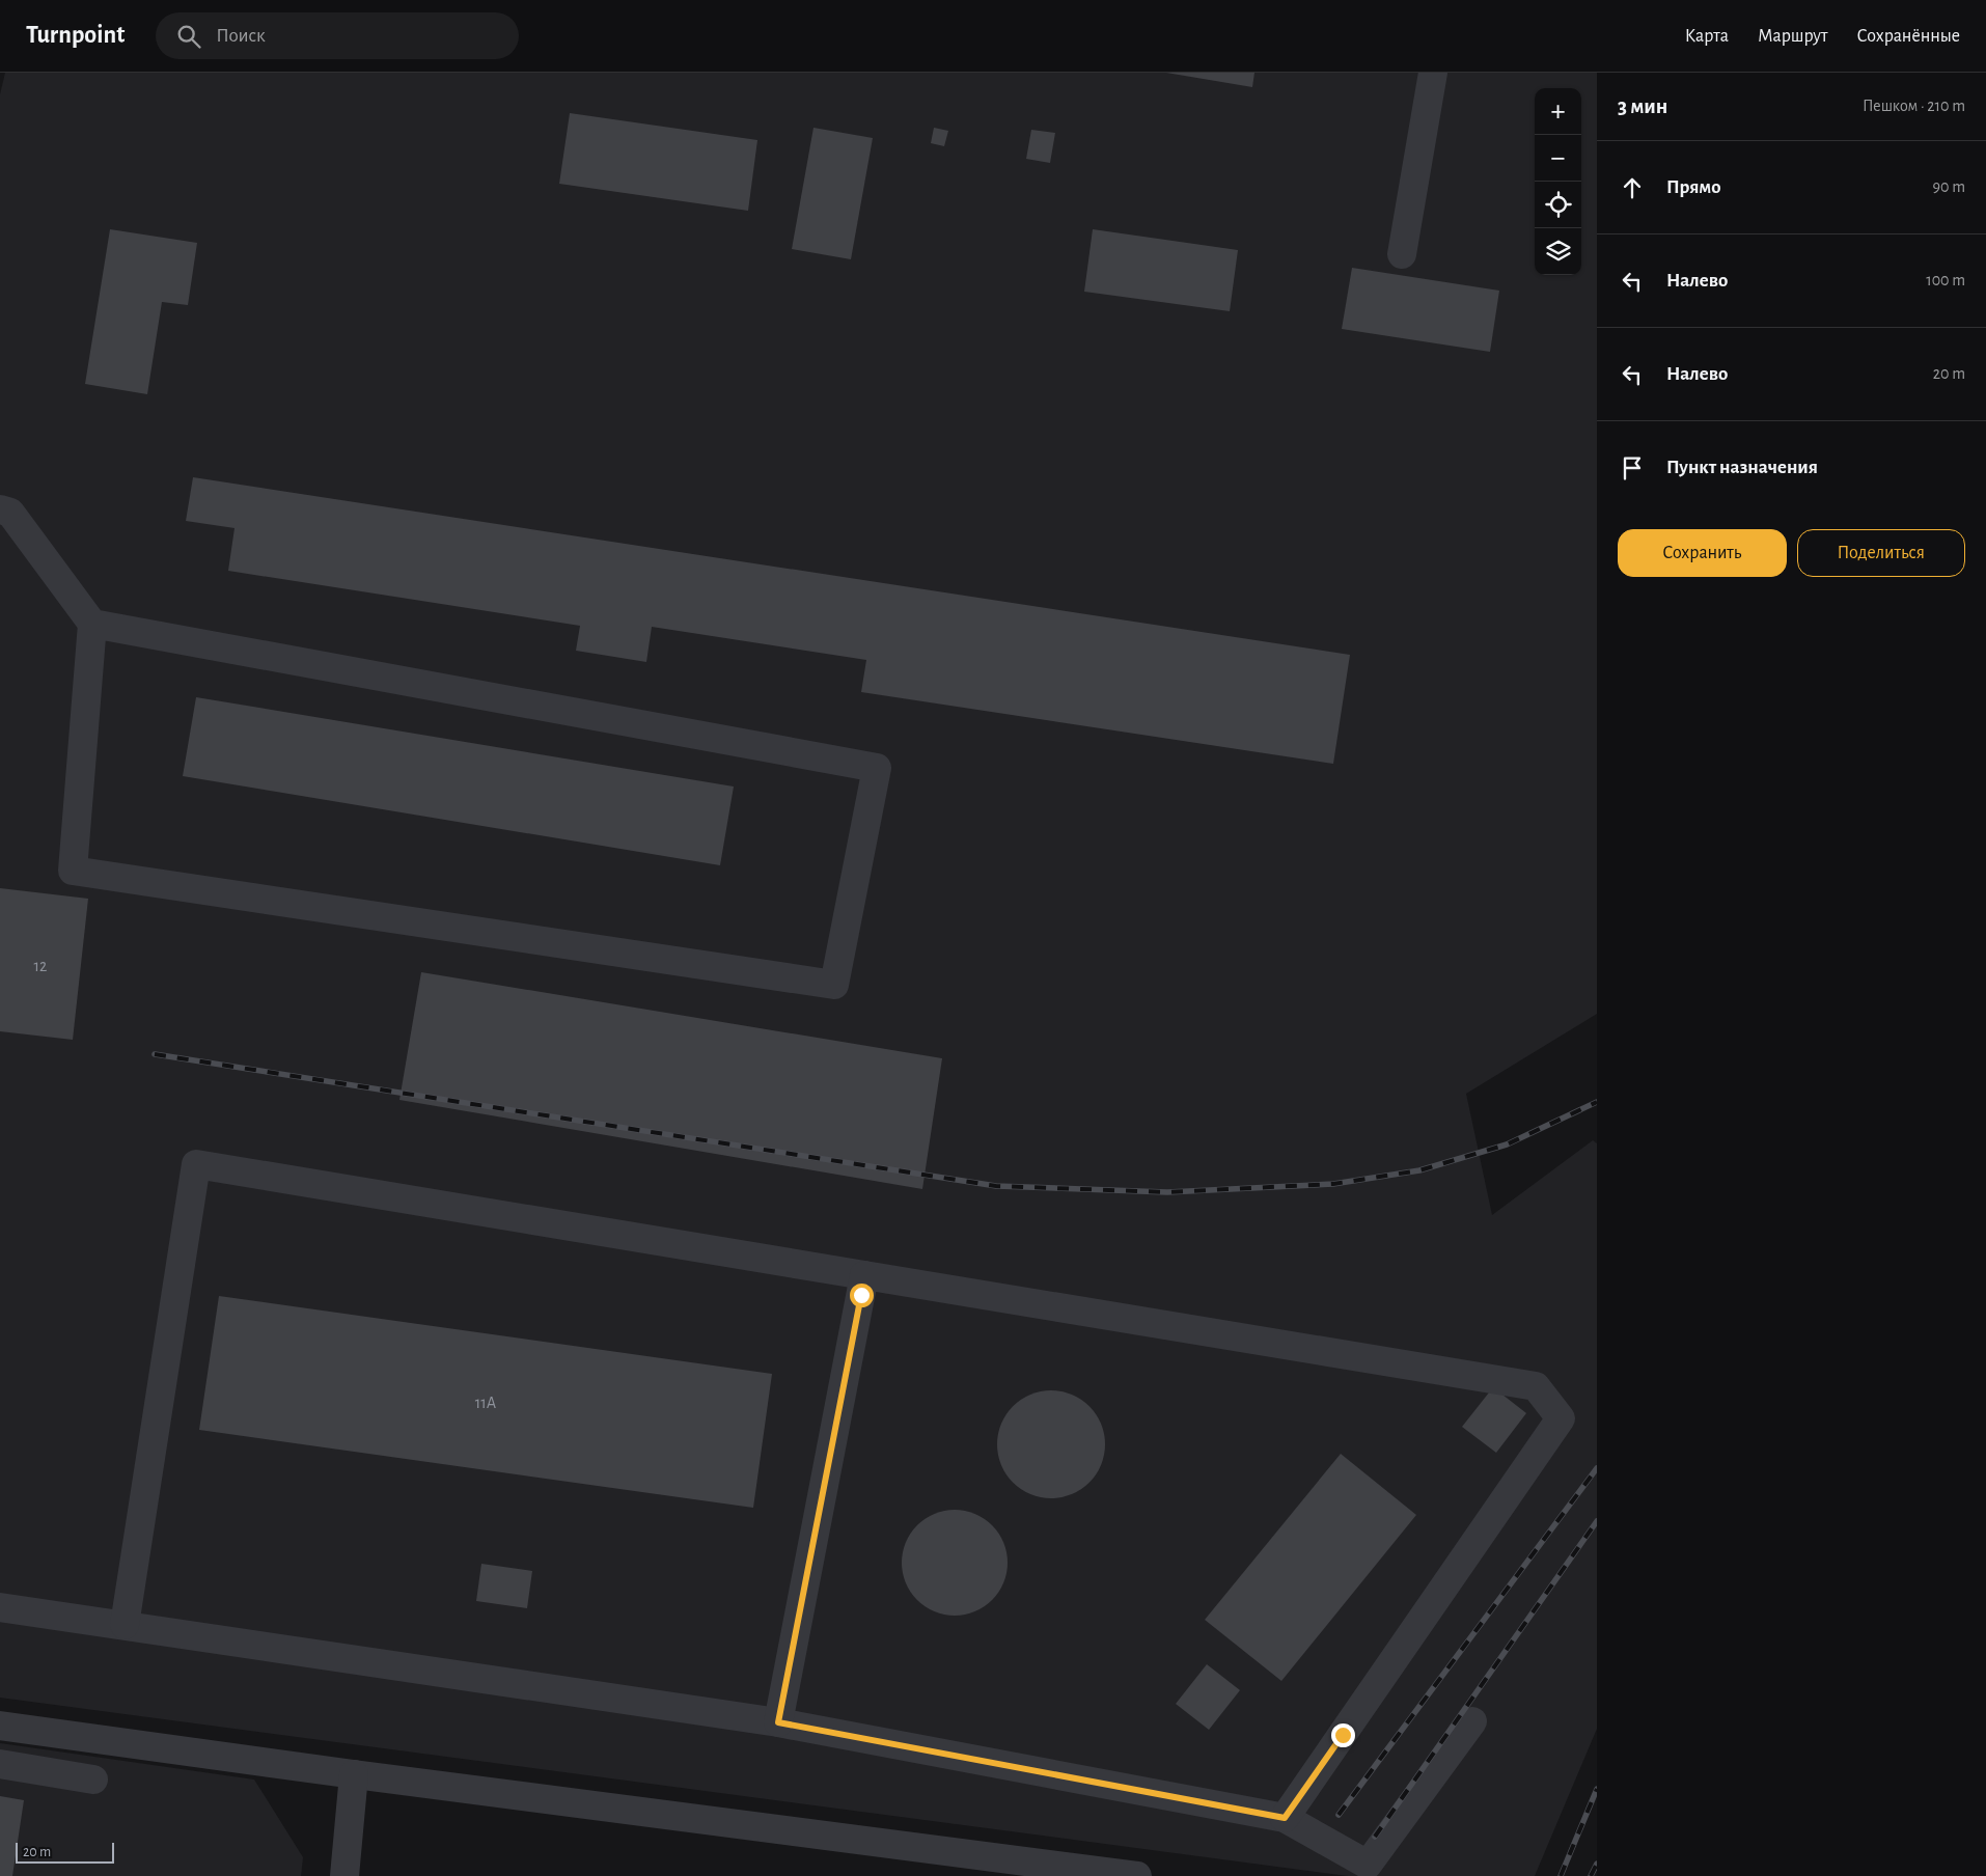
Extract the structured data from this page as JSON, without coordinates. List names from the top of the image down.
{
  "house_numbers": ["12", "11А"],
  "scale_bar": "20 m",
  "page": {
    "header": "Turnpoint",
    "search": "Поиск",
    "nav": ["Карта", "Маршрут", "Сохранённые"],
    "heading": ["3 мин", "Пешком · 210 m"],
    "map_buttons": ["+", "−"],
    "list": [
      ["Прямо", "90 m"],
      ["Налево", "100 m"],
      ["Налево", "20 m"],
      "Пункт назначения"
    ],
    "buttons": ["Сохранить", "Поделиться"],
    "scale": "20 m"
  }
}
